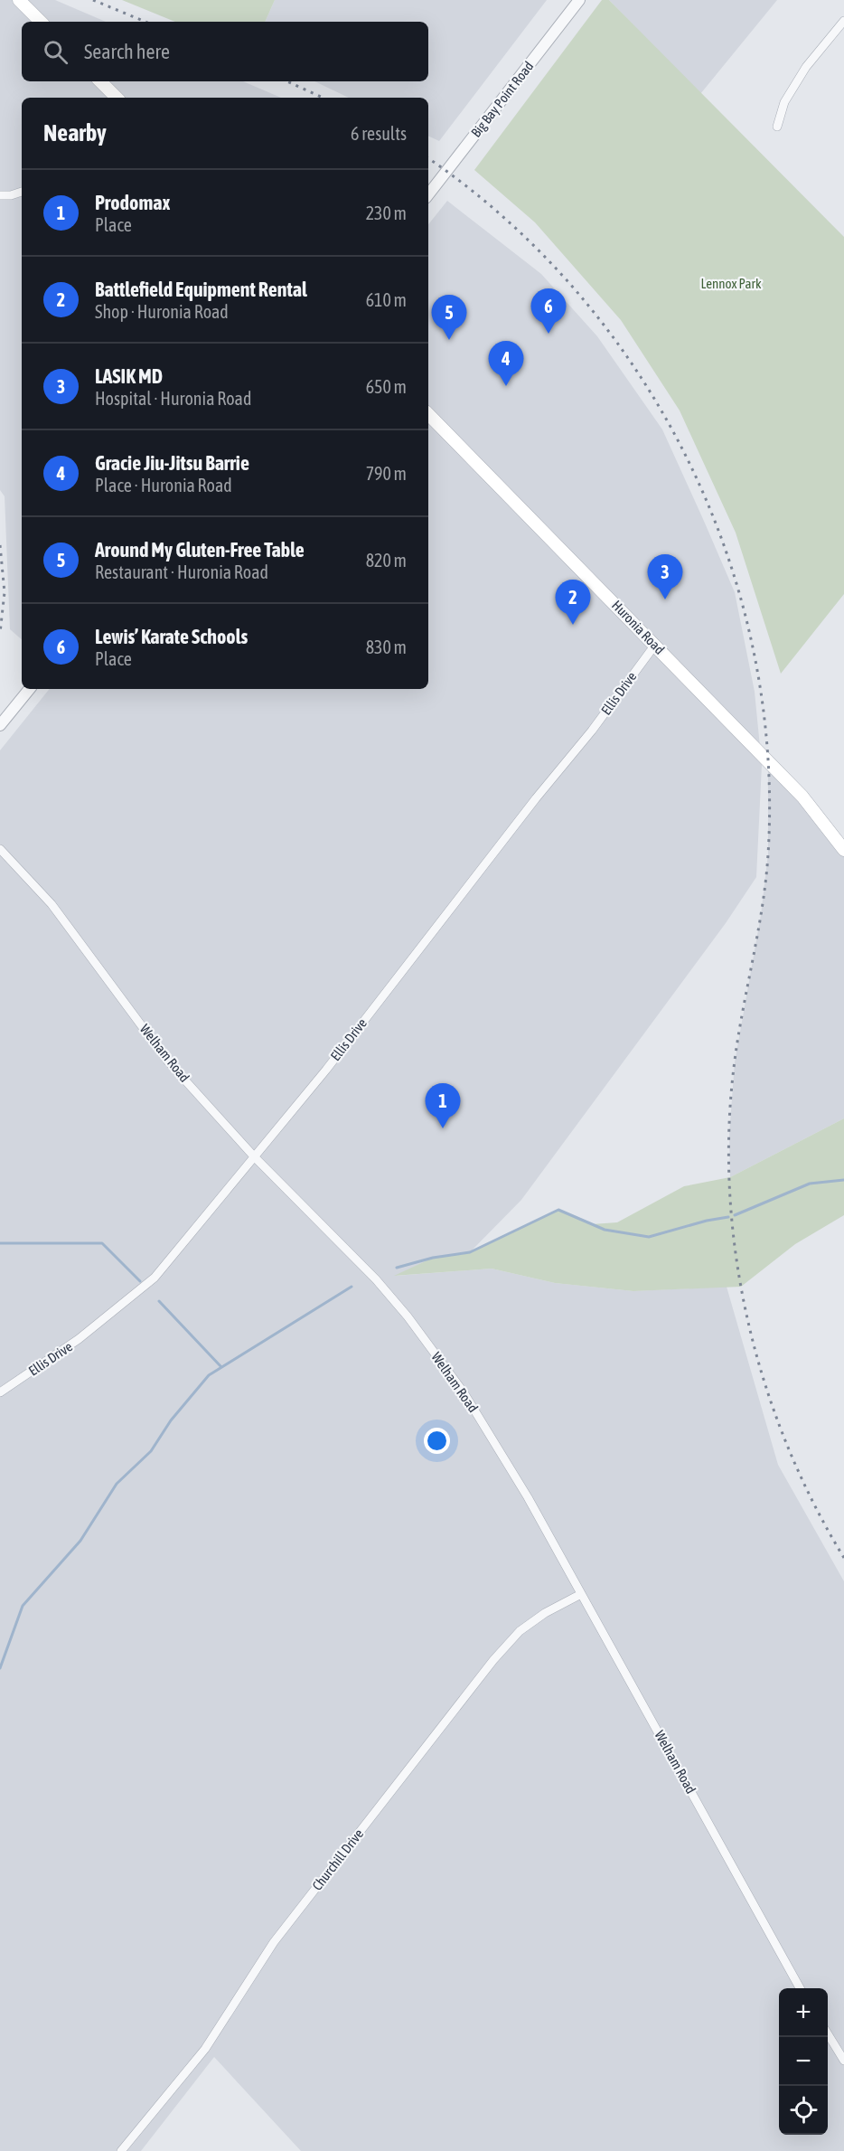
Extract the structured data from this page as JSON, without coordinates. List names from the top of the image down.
{
  "streets": {
    "main road": ["Huronia Road"],
    "street": [
      "Big Bay Point Road",
      "Ellis Drive",
      "Welham Road",
      "Churchill Drive"
    ]
  },
  "crossings": [
    ["Huronia Road", "Ellis Drive"],
    ["Ellis Drive", "Welham Road"],
    ["Welham Road", "Churchill Drive"]
  ],
  "parks": ["Lennox Park"],
  "page": {
    "search": "Search here",
    "heading": ["Nearby", "6 results"],
    "list": [
      {
        "mark": "1",
        "name": "Prodomax",
        "note": "Place",
        "value": "230 m"
      },
      {
        "mark": "2",
        "name": "Battlefield Equipment Rental",
        "note": "Shop · Huronia Road",
        "value": "610 m"
      },
      {
        "mark": "3",
        "name": "LASIK MD",
        "note": "Hospital · Huronia Road",
        "value": "650 m"
      },
      {
        "mark": "4",
        "name": "Gracie Jiu-Jitsu Barrie",
        "note": "Place · Huronia Road",
        "value": "790 m"
      },
      {
        "mark": "5",
        "name": "Around My Gluten-Free Table",
        "note": "Restaurant · Huronia Road",
        "value": "820 m"
      },
      {
        "mark": "6",
        "name": "Lewis’ Karate Schools",
        "note": "Place",
        "value": "830 m"
      }
    ],
    "pins": [
      "6",
      "5",
      "4",
      "3",
      "2",
      "1"
    ],
    "map_buttons": ["+", "−"]
  }
}
